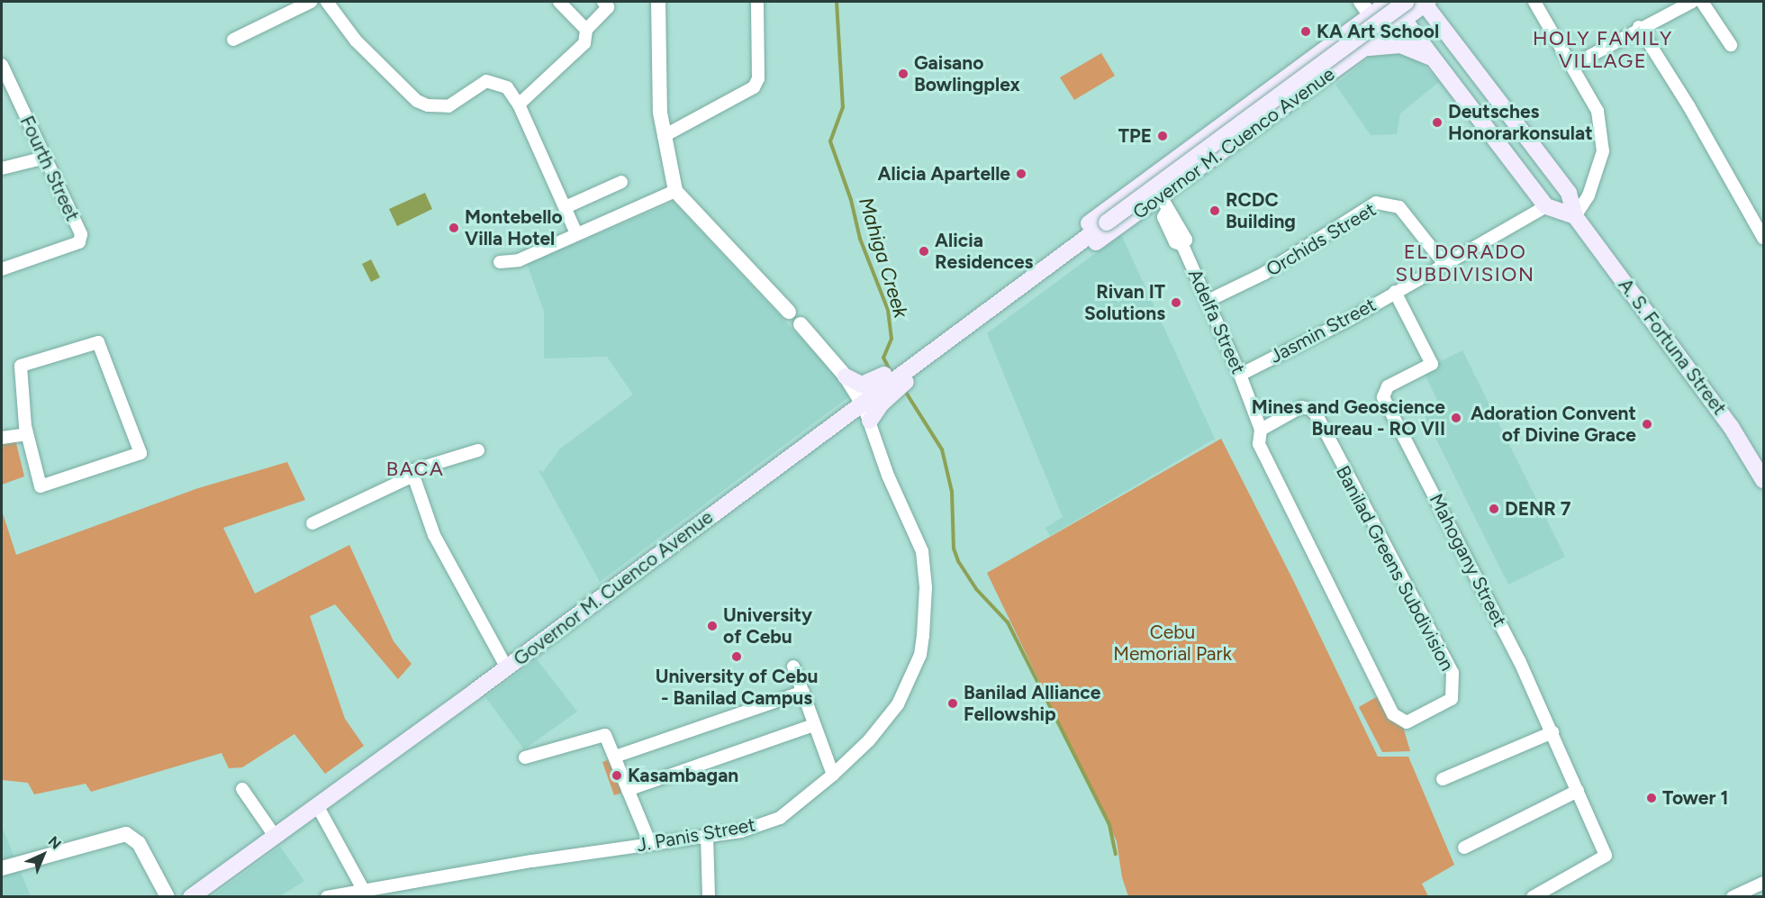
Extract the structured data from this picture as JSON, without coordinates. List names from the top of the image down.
{
  "streets": {
    "main road": ["Governor M. Cuenco Avenue", "A. S. Fortuna Street"],
    "street": [
      "Fourth Street",
      "Orchids Street",
      "Adelfa Street",
      "Jasmin Street",
      "Mahogany Street",
      "Banilad Greens Subdivision",
      "J. Panis Street"
    ]
  },
  "crossings": [
    ["Governor M. Cuenco Avenue", "Adelfa Street"],
    ["Governor M. Cuenco Avenue", "A. S. Fortuna Street"],
    ["Governor M. Cuenco Avenue", "J. Panis Street"],
    ["Orchids Street", "Adelfa Street"],
    ["Orchids Street", "Jasmin Street"],
    ["Adelfa Street", "Jasmin Street"],
    ["Adelfa Street", "Banilad Greens Subdivision"],
    ["Jasmin Street", "Mahogany Street"]
  ],
  "districts": ["HOLY FAMILY VILLAGE", "EL DORADO SUBDIVISION", "BACA"],
  "water": ["Mahiga Creek"],
  "parks": ["Cebu Memorial Park"],
  "places": [
    "KA Art School",
    "Gaisano Bowlingplex",
    "Deutsches Honorarkonsulat",
    "TPE",
    "Alicia Apartelle",
    "RCDC Building",
    "Montebello Villa Hotel",
    "Alicia Residences",
    "Rivan IT Solutions",
    "Mines and Geoscience Bureau - RO VII",
    "Adoration Convent of Divine Grace",
    "DENR 7",
    "University of Cebu",
    "University of Cebu - Banilad Campus",
    "Banilad Alliance Fellowship",
    "Kasambagan",
    "Tower 1"
  ],
  "north": "top right"
}
